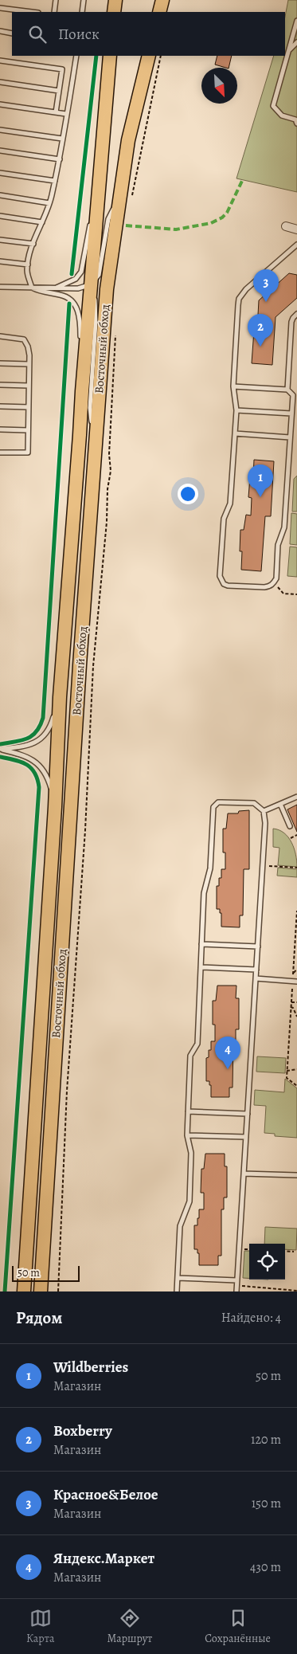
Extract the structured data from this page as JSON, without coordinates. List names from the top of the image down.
{
  "streets": {
    "main road": ["Восточный обход"]
  },
  "scale_bar": "50 m",
  "north": "bottom right",
  "page": {
    "search": "Поиск",
    "pins": [
      "3",
      "2",
      "1",
      "4"
    ],
    "scale": "50 m",
    "heading": ["Рядом", "Найдено: 4"],
    "list": [
      {
        "mark": "1",
        "name": "Wildberries",
        "note": "Магазин",
        "value": "50 m"
      },
      {
        "mark": "2",
        "name": "Boxberry",
        "note": "Магазин",
        "value": "120 m"
      },
      {
        "mark": "3",
        "name": "Красное&Белое",
        "note": "Магазин",
        "value": "150 m"
      },
      {
        "mark": "4",
        "name": "Яндекс.Маркет",
        "note": "Магазин",
        "value": "430 m"
      }
    ],
    "nav": ["Карта", "Маршрут", "Сохранённые"]
  }
}
